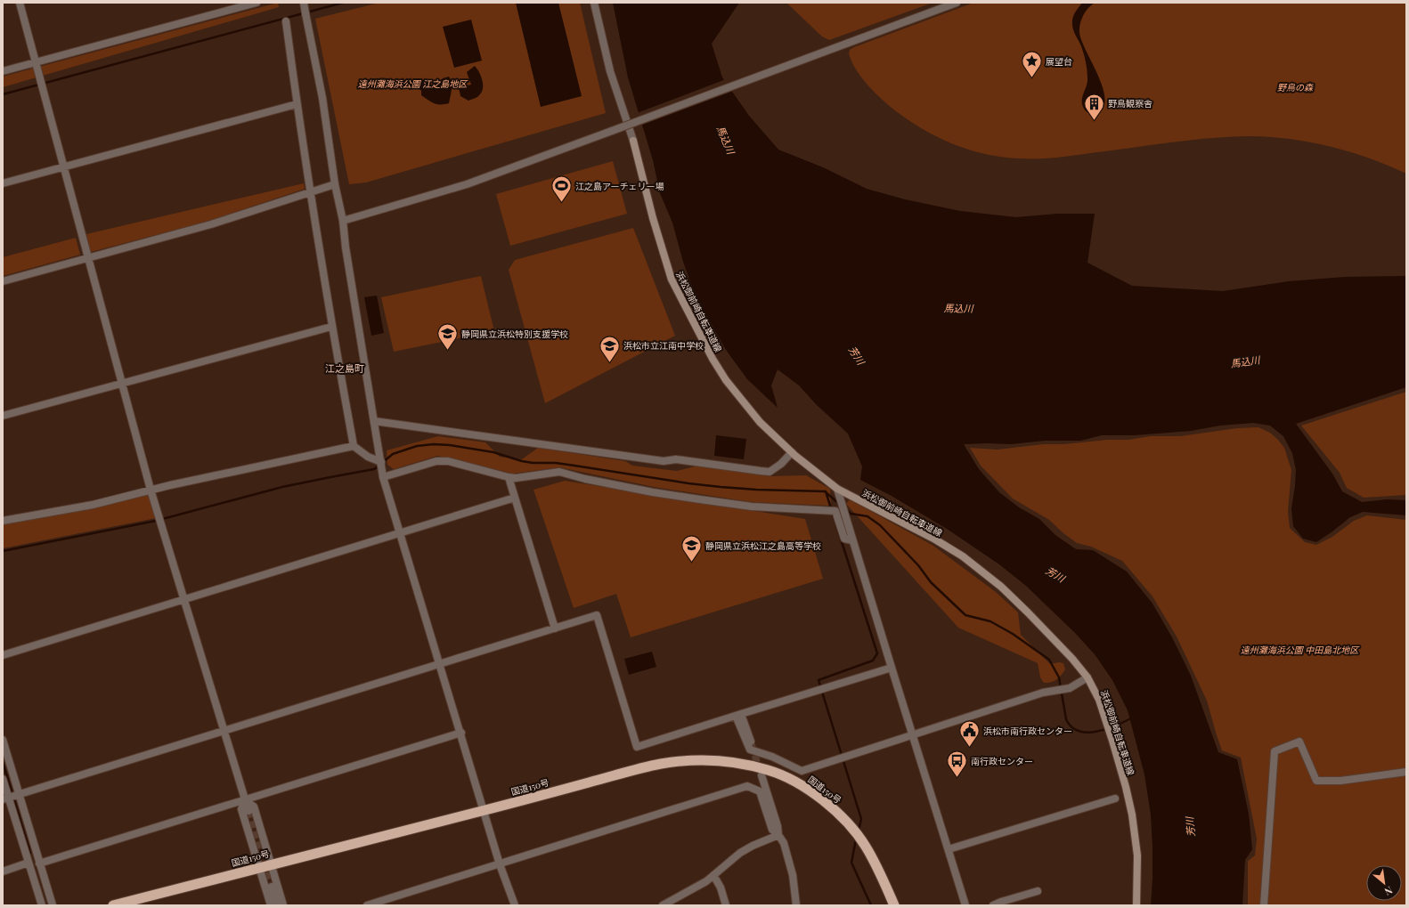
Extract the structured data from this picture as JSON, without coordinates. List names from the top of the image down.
{
  "streets": {
    "highway": ["国道150号"],
    "main road": ["浜松御前崎自転車道線"]
  },
  "districts": ["江之島町"],
  "water": ["馬込川", "芳川"],
  "parks": ["遠州灘海浜公園 江之島地区", "野鳥の森", "遠州灘海浜公園 中田島北地区"],
  "places": {
    "place": ["展望台"],
    "building": ["野鳥観察舎"],
    "sports": ["江之島アーチェリー場"],
    "school or university": ["静岡県立浜松特別支援学校", "浜松市立江南中学校", "静岡県立浜松江之島高等学校"],
    "public building": ["浜松市南行政センター"],
    "bus stop": ["南行政センター"]
  },
  "north": "bottom right"
}
